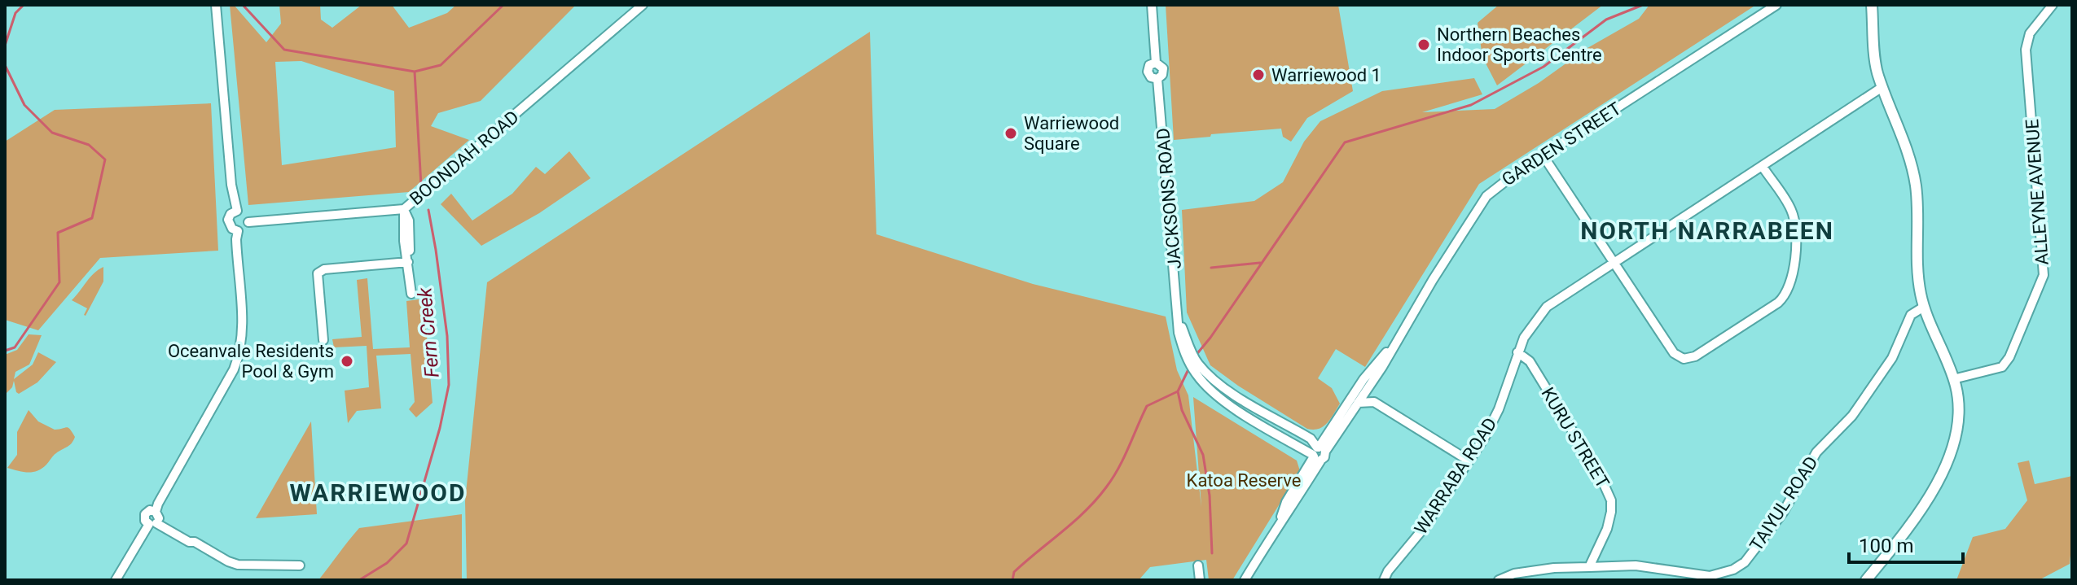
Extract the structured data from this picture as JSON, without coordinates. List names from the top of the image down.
{
  "streets": {
    "street": [
      "GARDEN STREET",
      "BOONDAH ROAD",
      "ALLEYNE AVENUE",
      "JACKSONS ROAD",
      "KURU STREET",
      "WARRABA ROAD",
      "TAIYUL ROAD"
    ]
  },
  "crossings": [
    ["GARDEN STREET", "JACKSONS ROAD"],
    ["KURU STREET", "WARRABA ROAD"],
    ["KURU STREET", "TAIYUL ROAD"]
  ],
  "districts": ["NORTH NARRABEEN", "WARRIEWOOD"],
  "water": ["Fern Creek"],
  "parks": ["Katoa Reserve"],
  "places": [
    "Northern Beaches Indoor Sports Centre",
    "Warriewood 1",
    "Warriewood Square",
    "Oceanvale Residents Pool & Gym"
  ],
  "scale_bar": "100 m"
}
